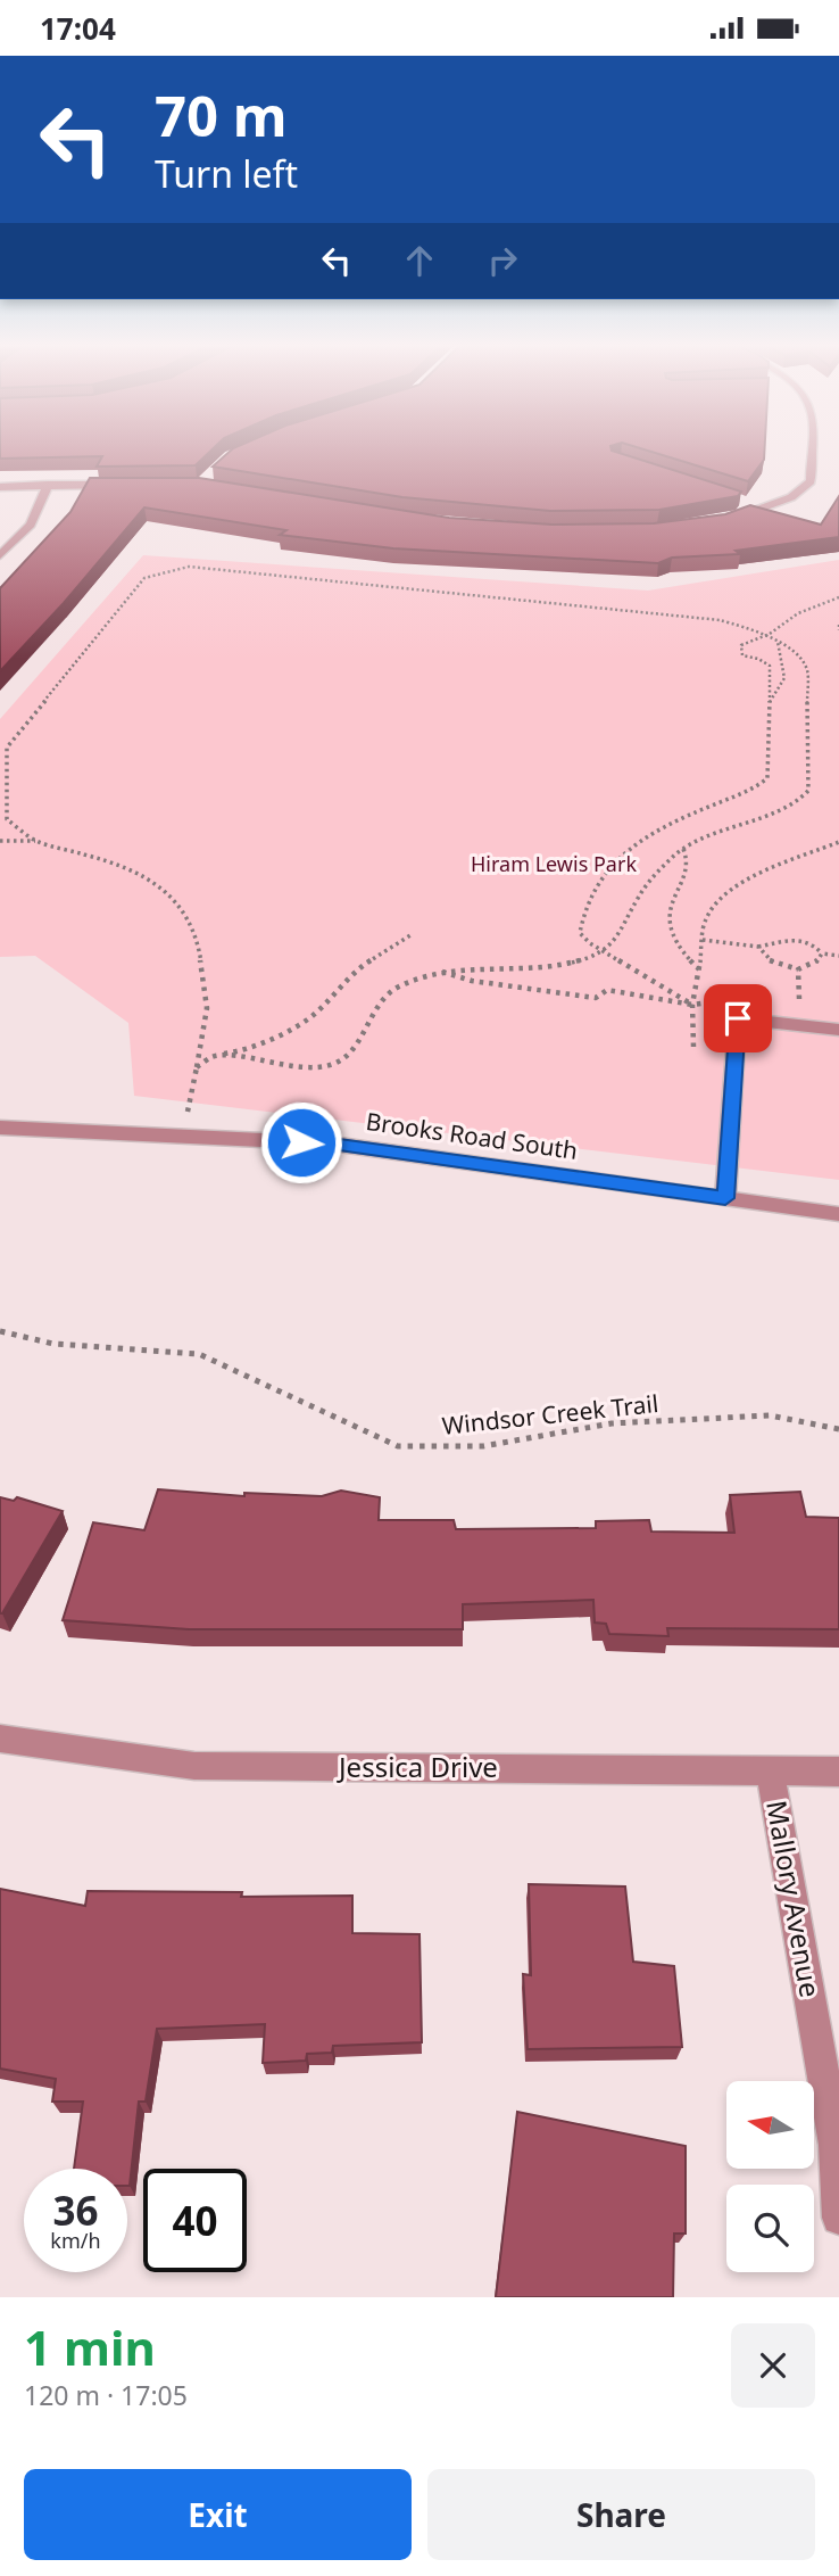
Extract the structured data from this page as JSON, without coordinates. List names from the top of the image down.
{
  "streets": {
    "street": ["Brooks Road South", "Jessica Drive", "Mallory Avenue"],
    "path": ["Windsor Creek Trail"]
  },
  "crossings": [
    ["Jessica Drive", "Mallory Avenue"]
  ],
  "parks": ["Hiram Lewis Park"],
  "north": "left",
  "page": {
    "status": "17:04",
    "turn": ["70 m", "Turn left"],
    "speed": "36 km/h",
    "limit": "40",
    "heading": ["1 min", "120 m · 17:05"],
    "buttons": ["Exit", "Share"]
  }
}
